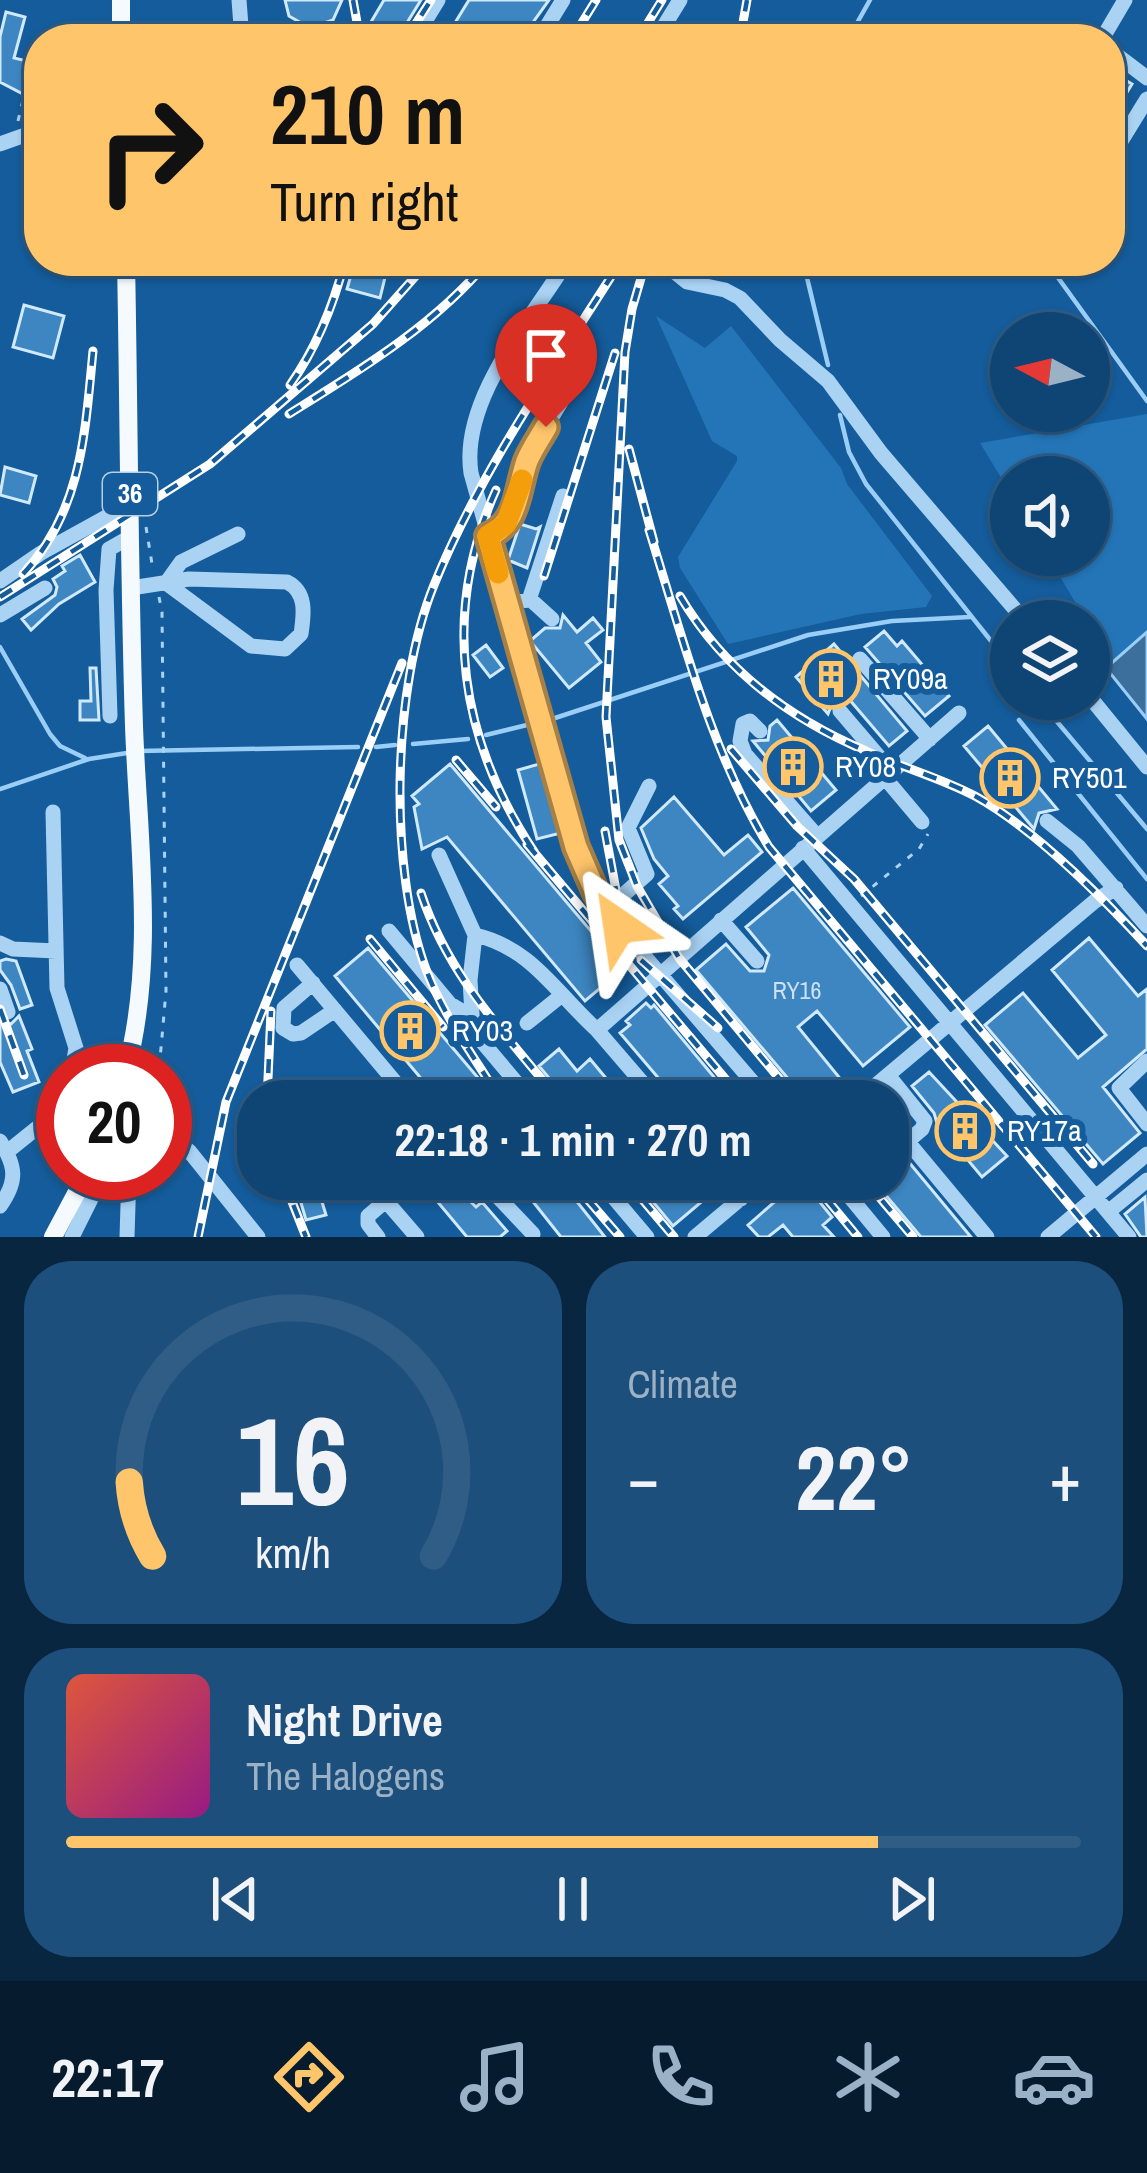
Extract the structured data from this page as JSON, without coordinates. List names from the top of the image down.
{
  "streets": {
    "main road": ["36"]
  },
  "places": {
    "building": [
      "RY09a",
      "RY08",
      "RY501",
      "RY03",
      "RY17a"
    ]
  },
  "house_numbers": ["RY16"],
  "north": "left",
  "page": {
    "turn": ["210 m", "Turn right"],
    "limit": "20",
    "trip": "22:18 · 1 min · 270 m",
    "tile": "Climate",
    "heat": ["−", "22°", "+"],
    "song": ["Night Drive", "The Halogens"],
    "tabs": "22:17",
    "gauge": ["16", "km/h"]
  }
}
